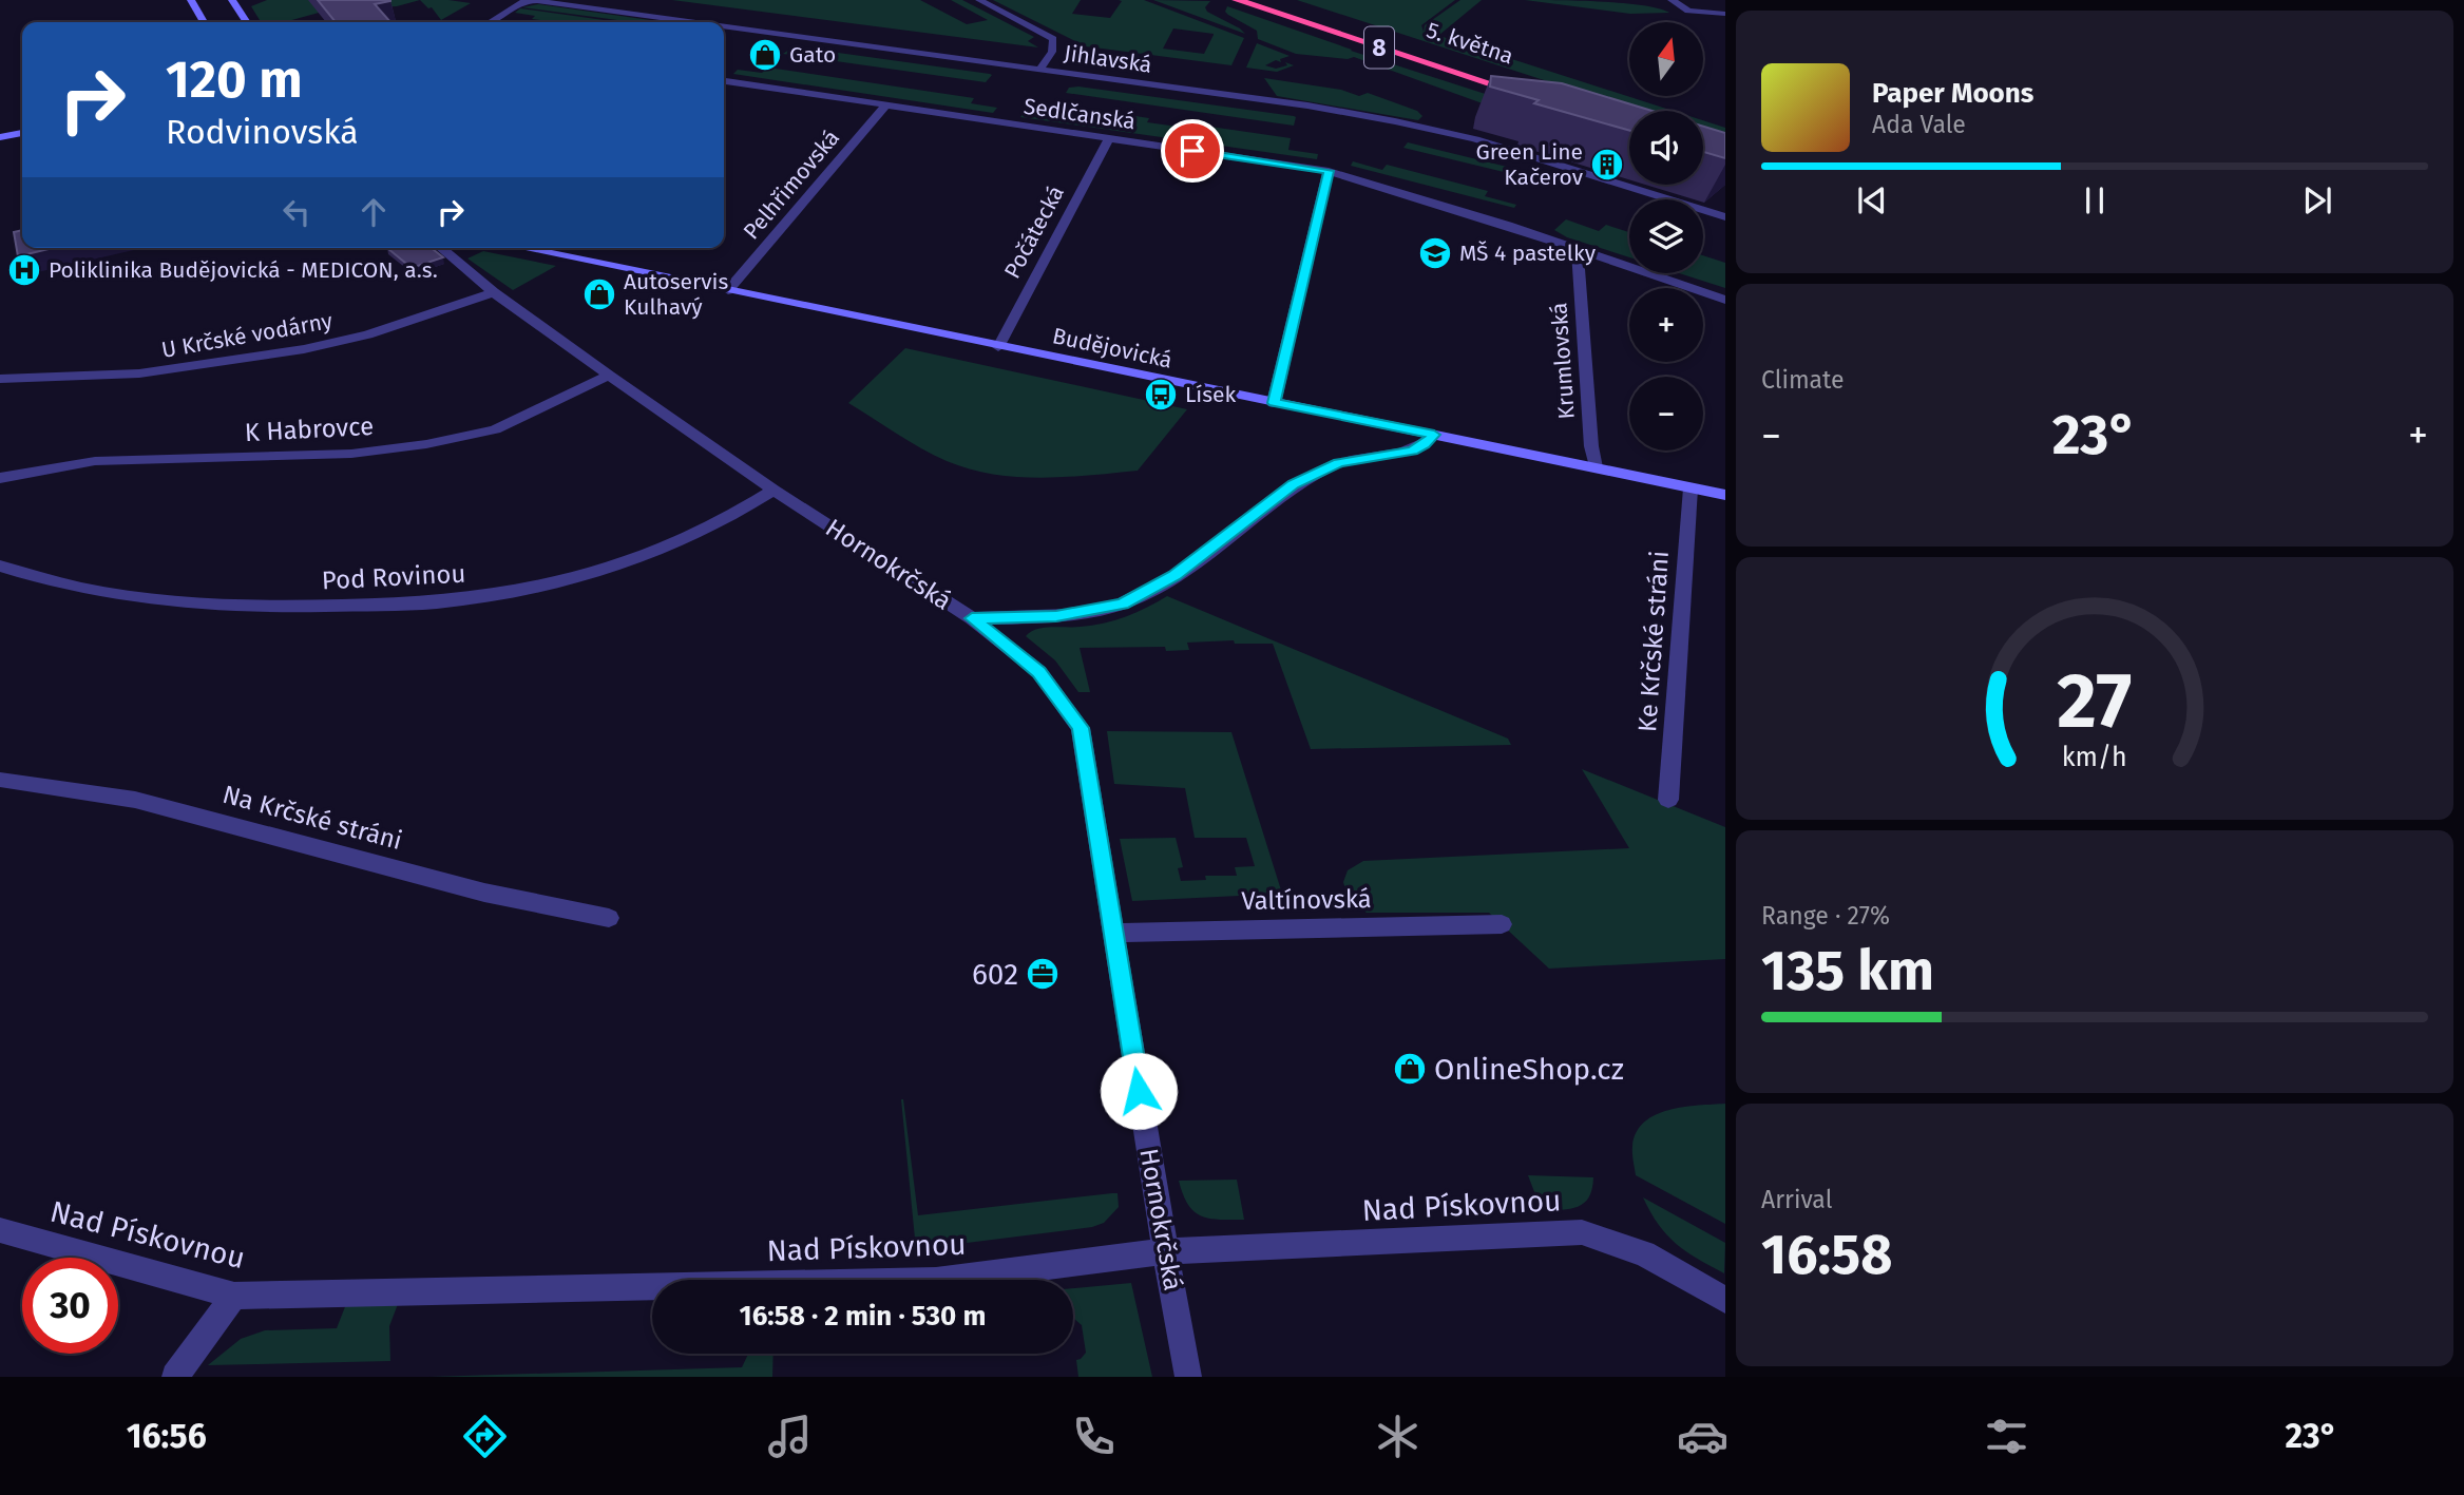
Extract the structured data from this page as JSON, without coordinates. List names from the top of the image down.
{
  "streets": {
    "highway": ["5. května", "8"],
    "street": [
      "Jihlavská",
      "Sedlčanská",
      "Pelhřimovská",
      "Počátecká",
      "U Krčské vodárny",
      "Budějovická",
      "Krumlovská",
      "K Habrovce",
      "Hornokrčská",
      "Pod Rovinou",
      "Ke Krčské stráni",
      "Na Krčské stráni",
      "Valtínovská",
      "Nad Pískovnou"
    ]
  },
  "crossings": [
    ["Sedlčanská", "Pelhřimovská"],
    ["Sedlčanská", "Počátecká"],
    ["Sedlčanská", "Krumlovská"],
    ["Pelhřimovská", "Budějovická"],
    ["Počátecká", "Budějovická"],
    ["U Krčské vodárny", "Hornokrčská"],
    ["Budějovická", "Krumlovská"],
    ["Budějovická", "Ke Krčské stráni"],
    ["K Habrovce", "Hornokrčská"],
    ["Hornokrčská", "Pod Rovinou"],
    ["Hornokrčská", "Valtínovská"],
    ["Hornokrčská", "Nad Pískovnou"]
  ],
  "places": {
    "shop": ["Gato", "Autoservis Kulhavý", "OnlineShop.cz"],
    "building": ["Green Line Kačerov"],
    "school or university": ["MŠ 4 pastelky"],
    "hospital": ["Poliklinika Budějovická - MEDICON, a.s."],
    "bus stop": ["Lísek"],
    "office": ["602"]
  },
  "north": "top",
  "page": {
    "map_buttons": ["+", "−"],
    "turn": ["120 m", "Rodvinovská"],
    "song": ["Paper Moons", "Ada Vale"],
    "tile": [
      "Climate",
      ["Range · 27%", "135 km"],
      ["Arrival", "16:58"]
    ],
    "heat": ["−", "23°", "+"],
    "limit": "30",
    "trip": "16:58 · 2 min · 530 m",
    "tabs": ["16:56", "23°"],
    "gauge": ["27", "km/h"]
  }
}
